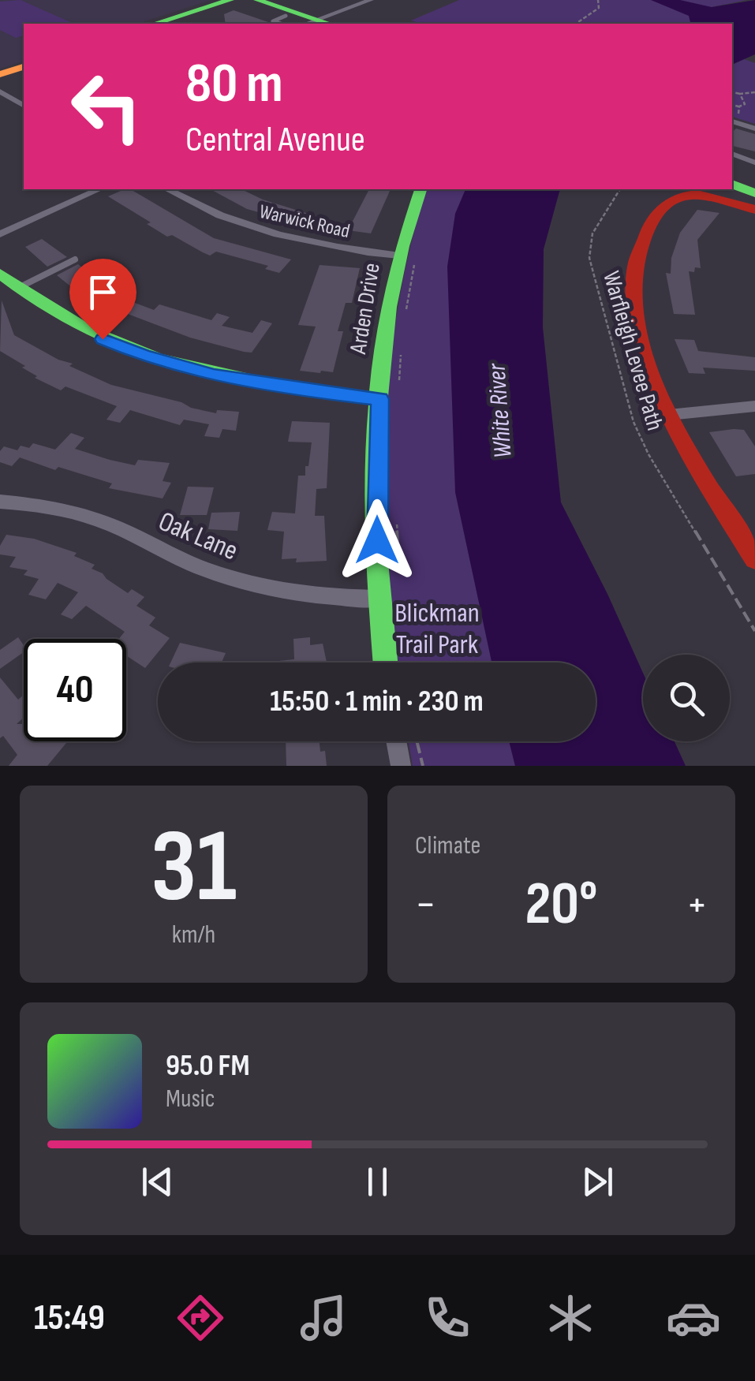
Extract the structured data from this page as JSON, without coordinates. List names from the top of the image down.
{
  "streets": {
    "street": ["Warwick Road", "Arden Drive", "Oak Lane"],
    "path": ["Warfleigh Levee Path"]
  },
  "crossings": [
    ["Warwick Road", "Arden Drive"],
    ["Arden Drive", "Oak Lane"]
  ],
  "water": ["White River"],
  "parks": ["Blickman Trail Park"],
  "page": {
    "turn": ["80 m", "Central Avenue"],
    "limit": "40",
    "trip": "15:50 · 1 min · 230 m",
    "tile": [
      ["31", "km/h"],
      "Climate"
    ],
    "heat": ["−", "20°", "+"],
    "song": ["95.0 FM", "Music"],
    "tabs": "15:49"
  }
}
